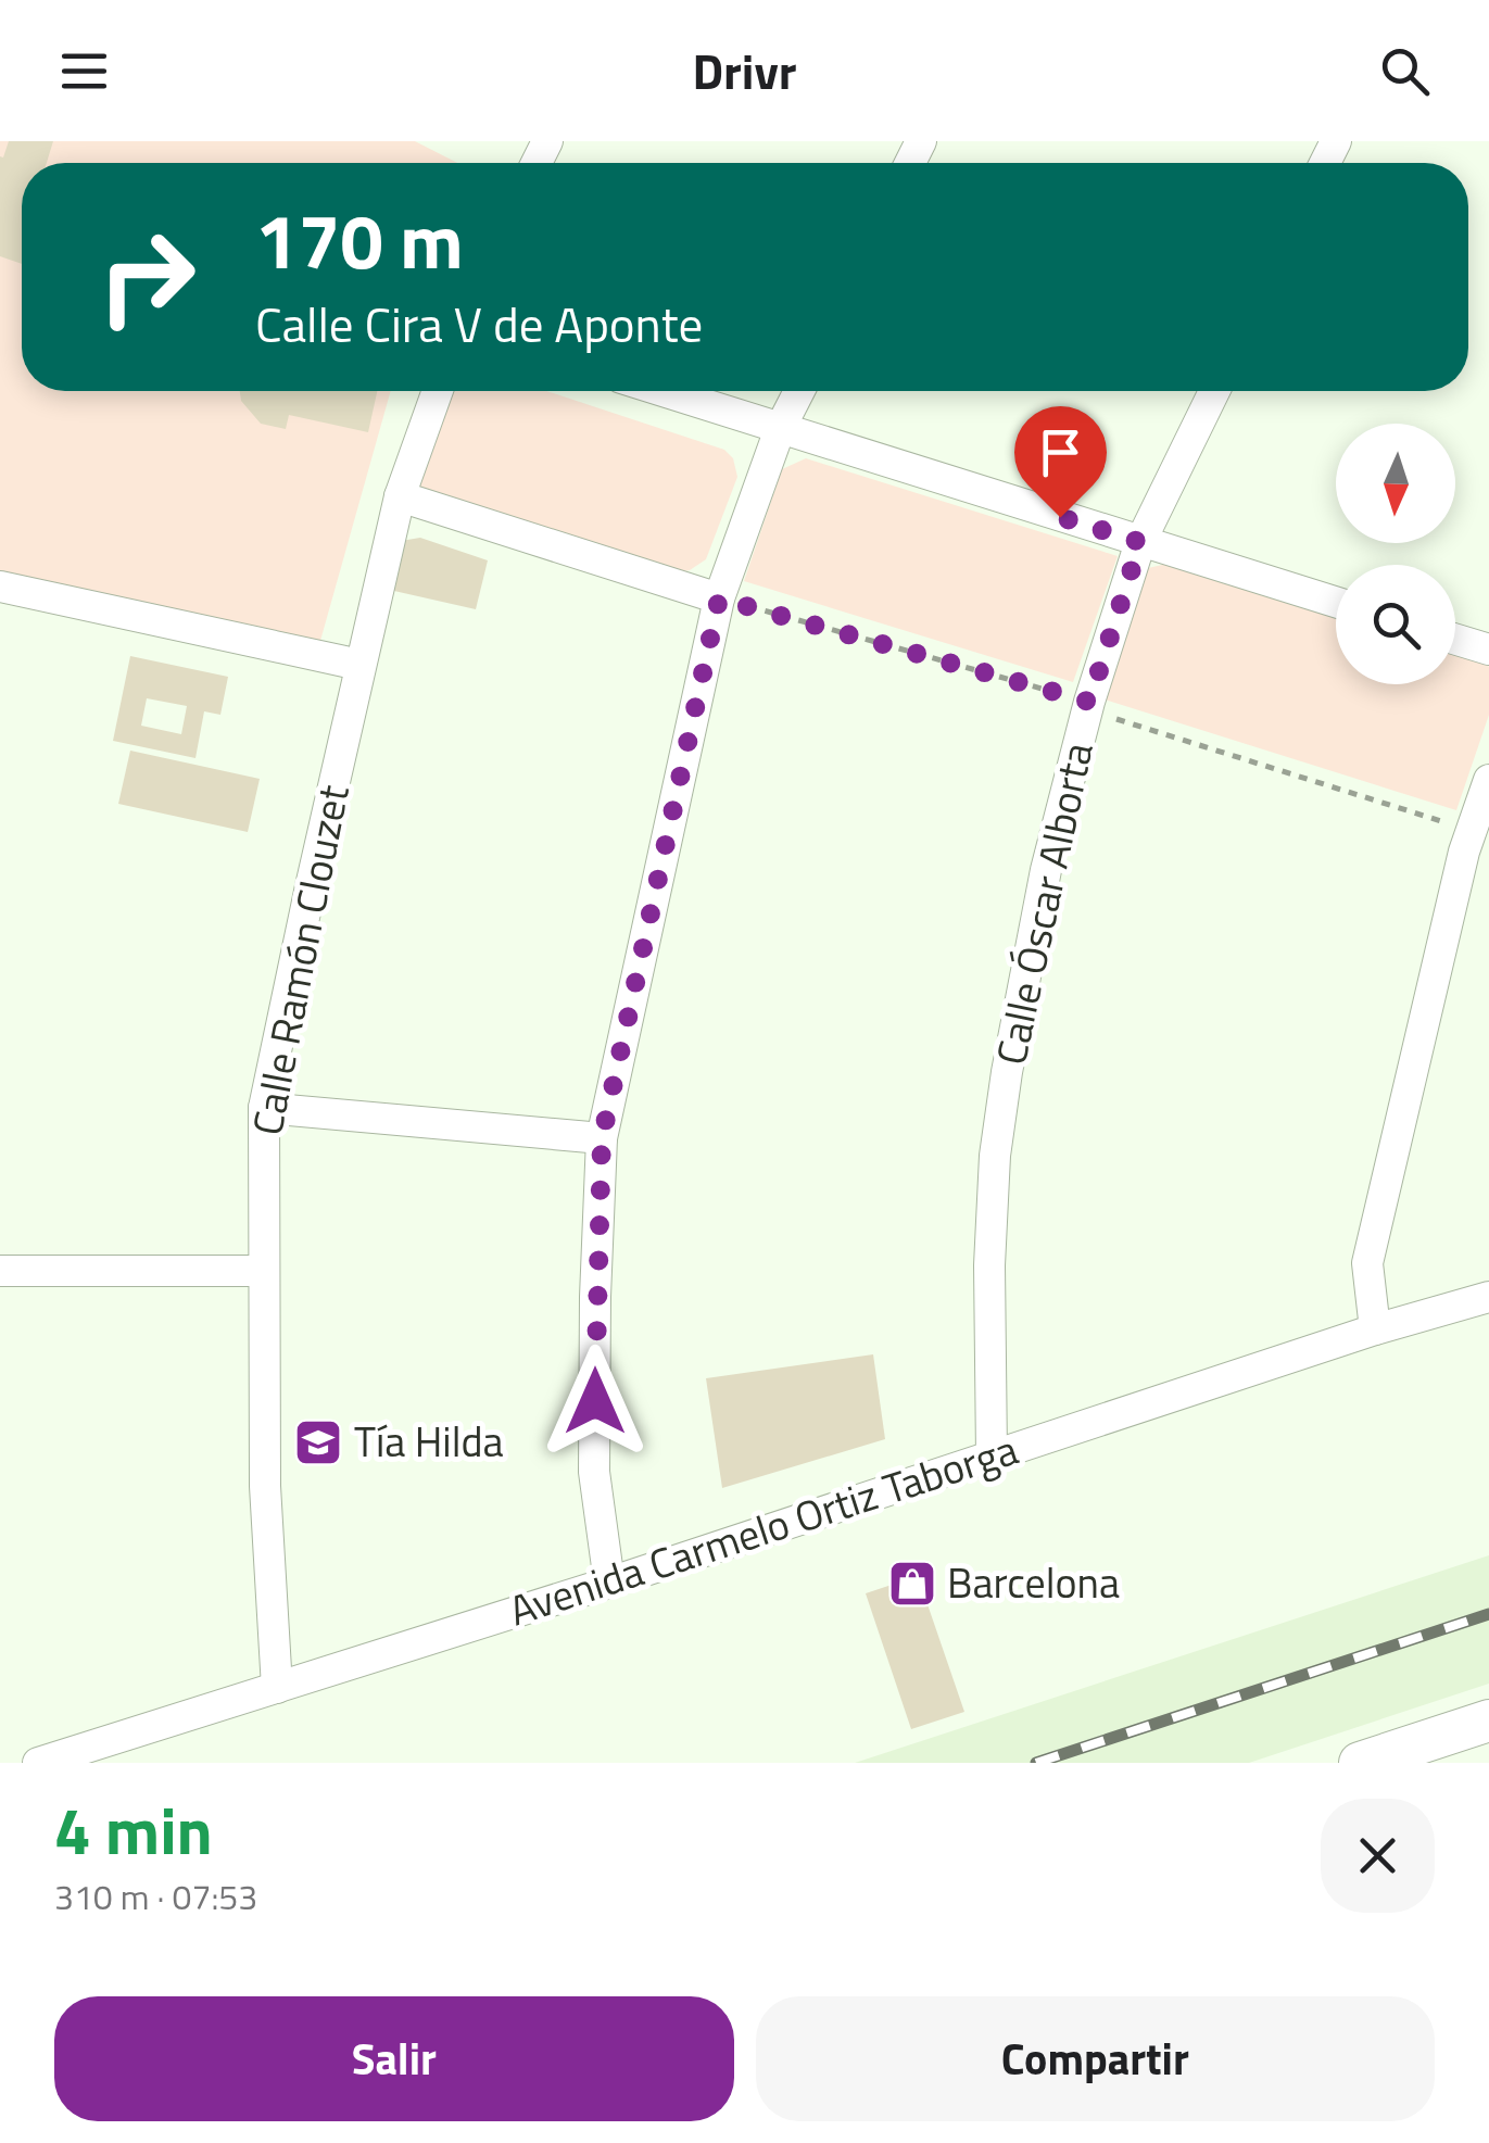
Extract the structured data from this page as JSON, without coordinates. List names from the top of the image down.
{
  "streets": {
    "street": ["Calle Óscar Alborta", "Calle Ramón Clouzet", "Avenida Carmelo Ortiz Taborga"]
  },
  "crossings": [
    ["Calle Óscar Alborta", "Avenida Carmelo Ortiz Taborga"],
    ["Calle Ramón Clouzet", "Avenida Carmelo Ortiz Taborga"]
  ],
  "places": {
    "school or university": ["Tía Hilda"],
    "shop": ["Barcelona"]
  },
  "north": "bottom",
  "page": {
    "header": "Drivr",
    "turn": ["170 m", "Calle Cira V de Aponte"],
    "heading": ["4 min", "310 m · 07:53"],
    "buttons": ["Salir", "Compartir"]
  }
}
